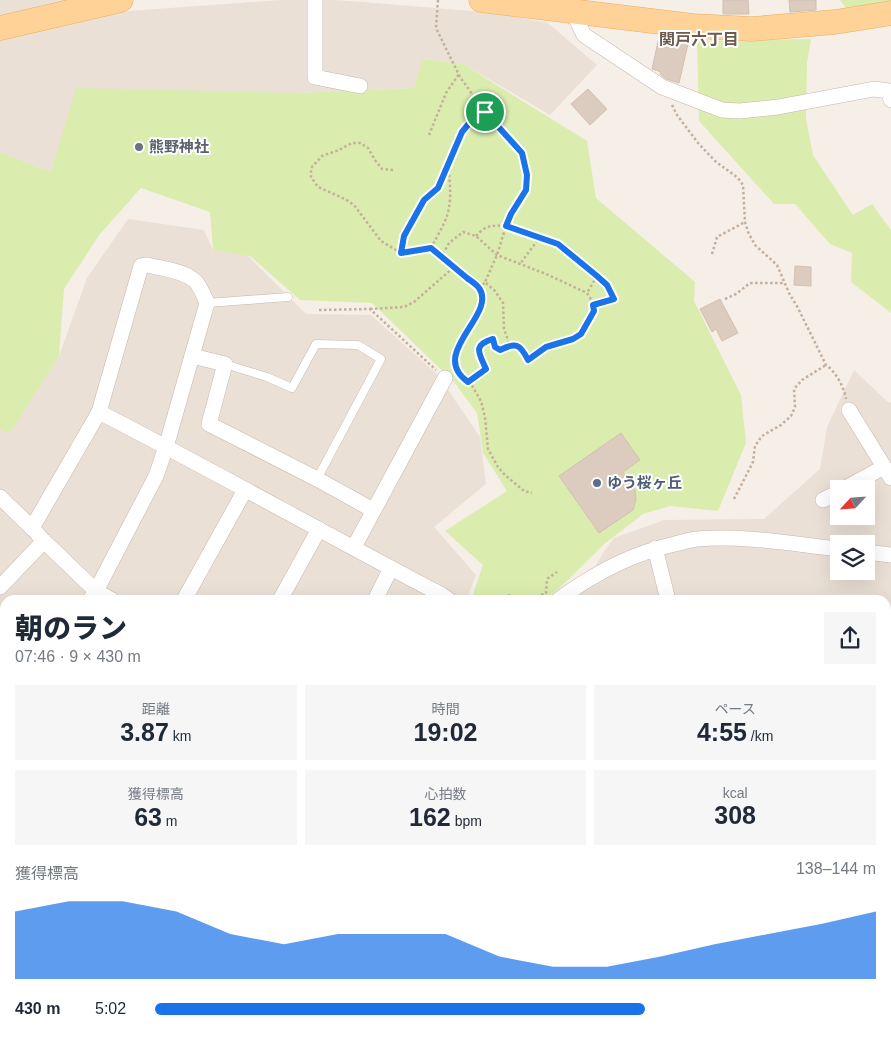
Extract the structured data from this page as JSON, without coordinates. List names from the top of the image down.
{
  "districts": ["関戸六丁目"],
  "places": ["熊野神社", "ゆう桜ヶ丘"],
  "north": "bottom left",
  "page": {
    "heading": ["朝のラン", "07:46 · 9 × 430 m"],
    "stats": [
      ["距離", "3.87 km"],
      ["時間", "19:02"],
      ["ペース", "4:55 /km"],
      ["獲得標高", "63 m"],
      ["心拍数", "162 bpm"],
      ["kcal", "308"]
    ],
    "chart": ["獲得標高", "138–144 m"],
    "list": [
      {
        "name": "430 m",
        "note": "5:02"
      }
    ]
  }
}
